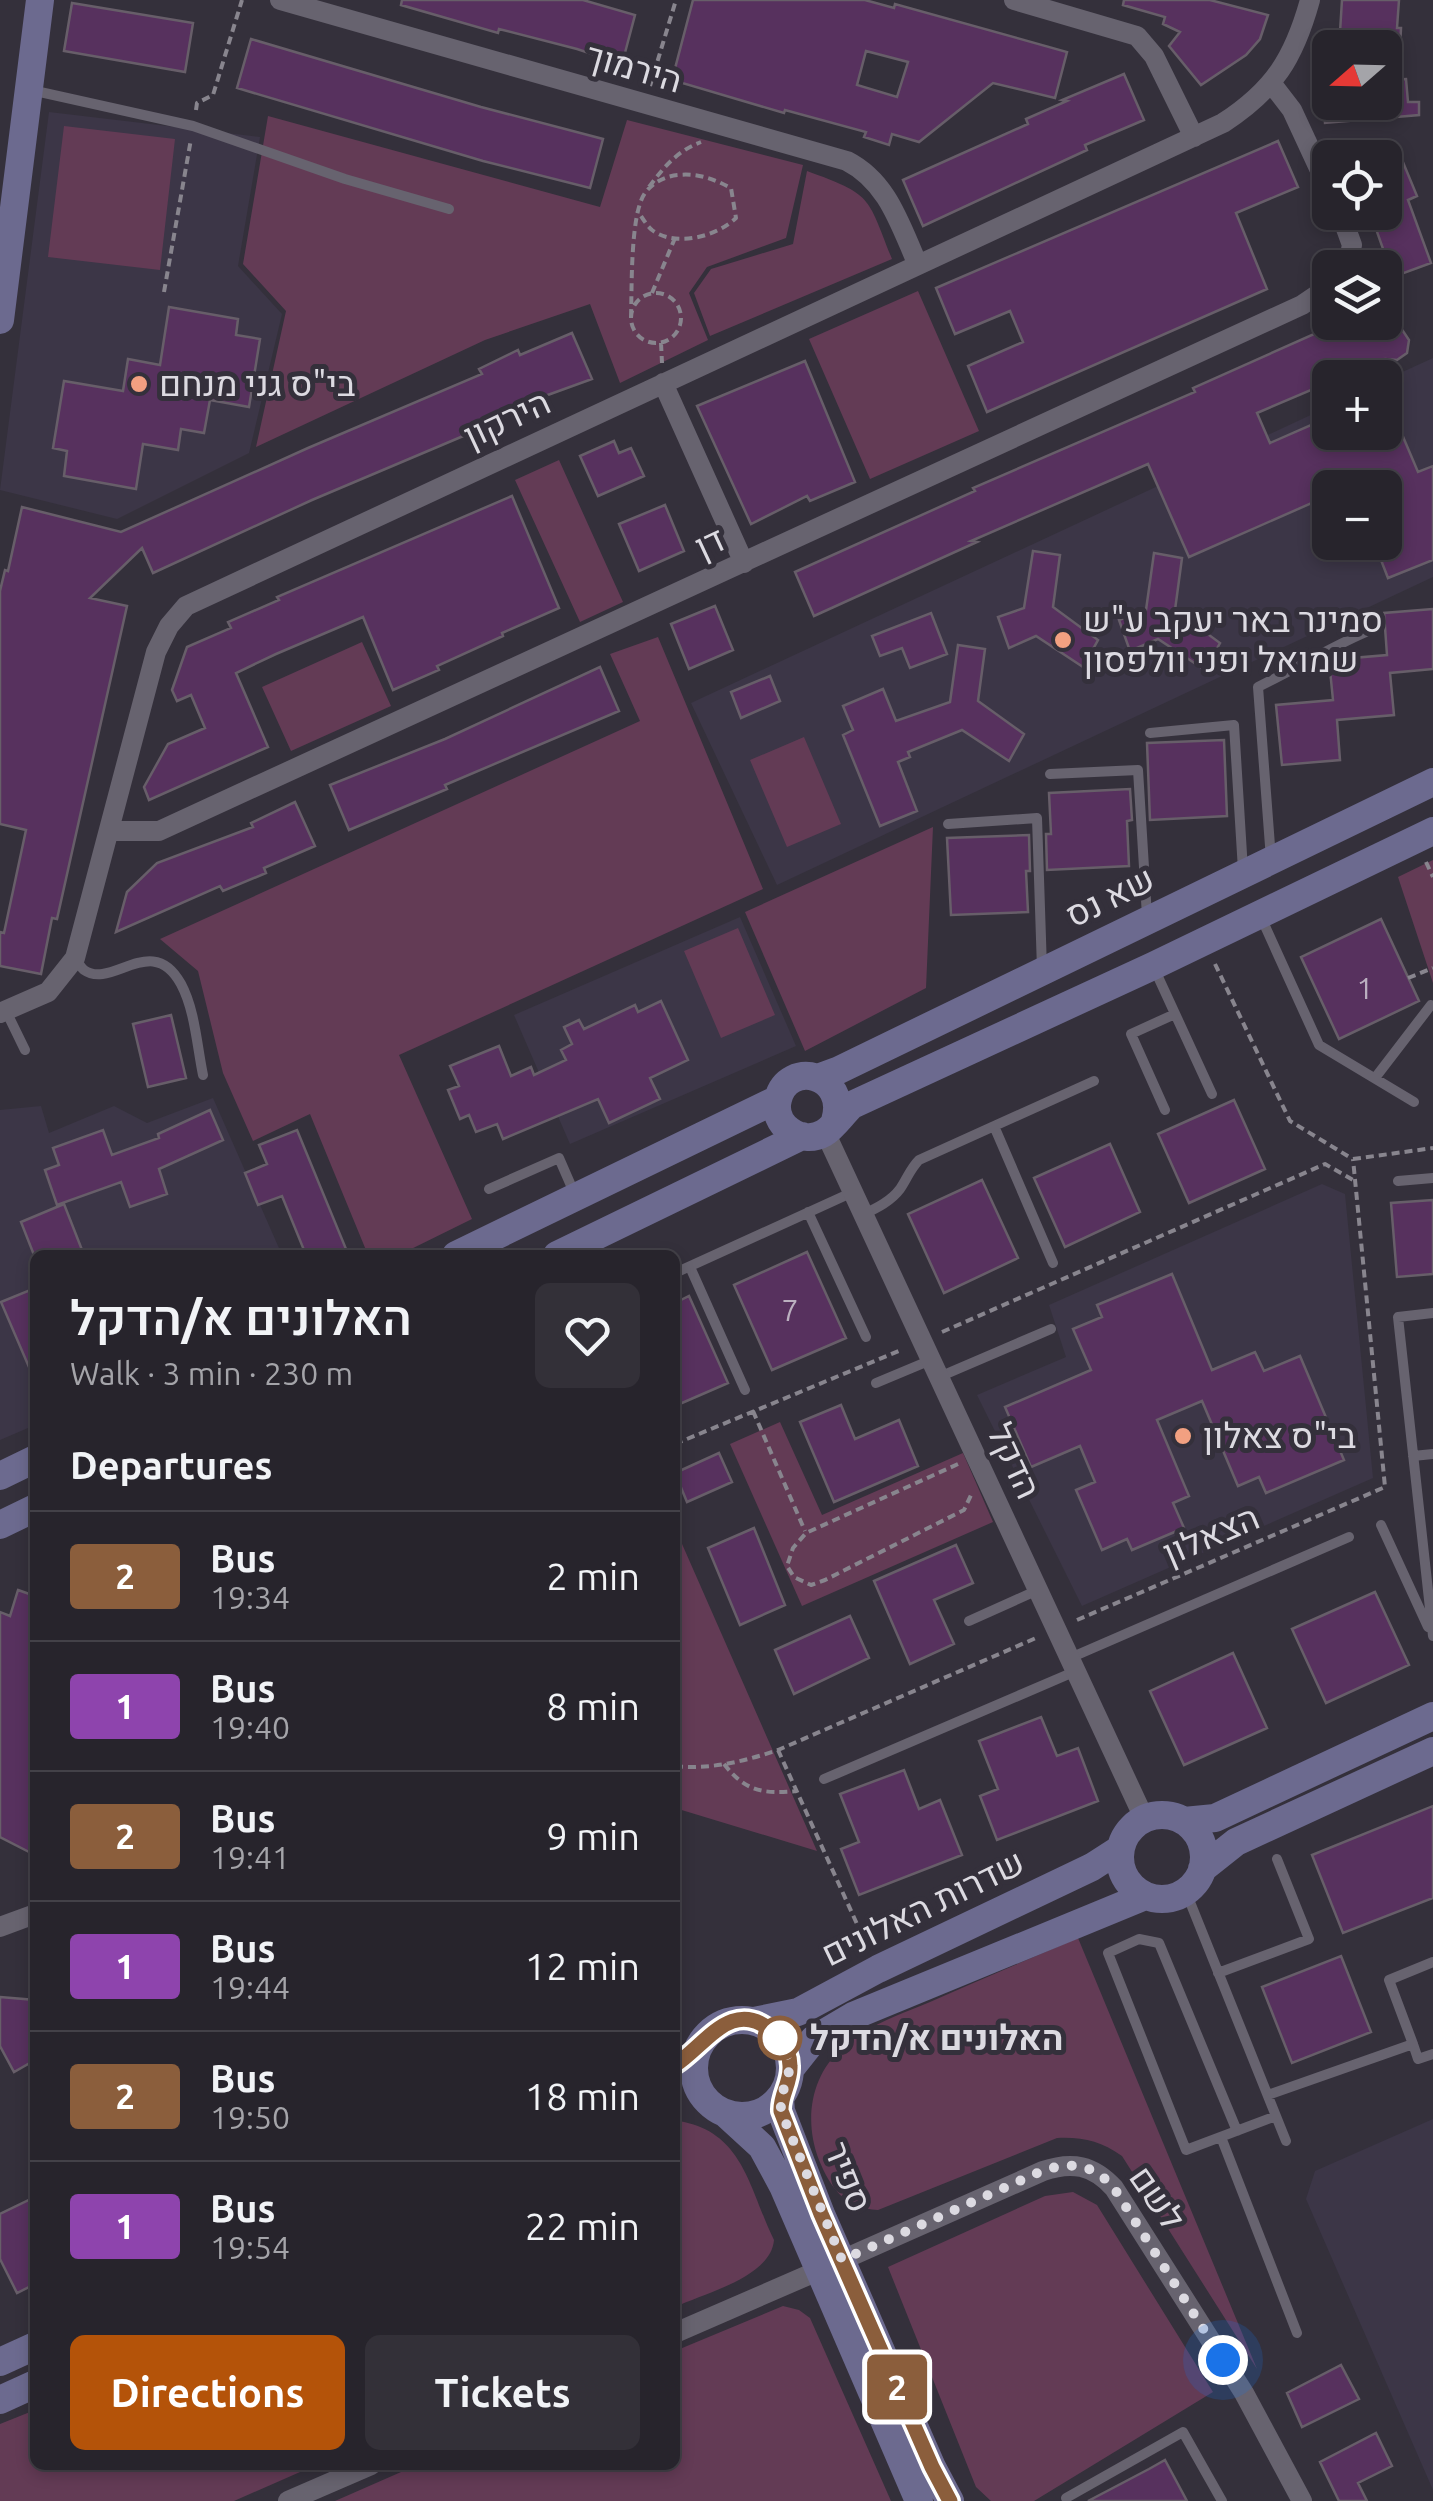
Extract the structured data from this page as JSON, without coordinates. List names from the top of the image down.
{
  "streets": {
    "street": [
      "הירמוך",
      "הירקון",
      "דן",
      "שא נס",
      "הדקל",
      "שדרות האלונים",
      "ספיר",
      "לשם"
    ],
    "path": ["הצאלון"]
  },
  "crossings": [
    ["הירמוך", "הירקון"],
    ["הירקון", "דן"],
    ["שא נס", "הדקל"],
    ["הדקל", "הצאלון"],
    ["הדקל", "שדרות האלונים"],
    ["שדרות האלונים", "ספיר"],
    ["ספיר", "לשם"]
  ],
  "places": [
    "בי\"ס גני מנחם",
    "סמינר באר יעקב ע\"ש שמואל ופני וולפסון",
    "בי\"ס צאלון",
    "האלונים א/הדקל"
  ],
  "lines": ["bus line 2"],
  "house_numbers": ["1", "7"],
  "north": "left",
  "page": {
    "on_map": "2",
    "map_buttons": ["+", "−"],
    "heading": [
      ["האלונים א/הדקל", "Walk · 3 min · 230 m"],
      "Departures"
    ],
    "list": [
      {
        "mark": "2",
        "name": "Bus",
        "note": "19:34",
        "value": "2 min"
      },
      {
        "mark": "1",
        "name": "Bus",
        "note": "19:40",
        "value": "8 min"
      },
      {
        "mark": "2",
        "name": "Bus",
        "note": "19:41",
        "value": "9 min"
      },
      {
        "mark": "1",
        "name": "Bus",
        "note": "19:44",
        "value": "12 min"
      },
      {
        "mark": "2",
        "name": "Bus",
        "note": "19:50",
        "value": "18 min"
      },
      {
        "mark": "1",
        "name": "Bus",
        "note": "19:54",
        "value": "22 min"
      }
    ],
    "buttons": ["Directions", "Tickets"]
  }
}
